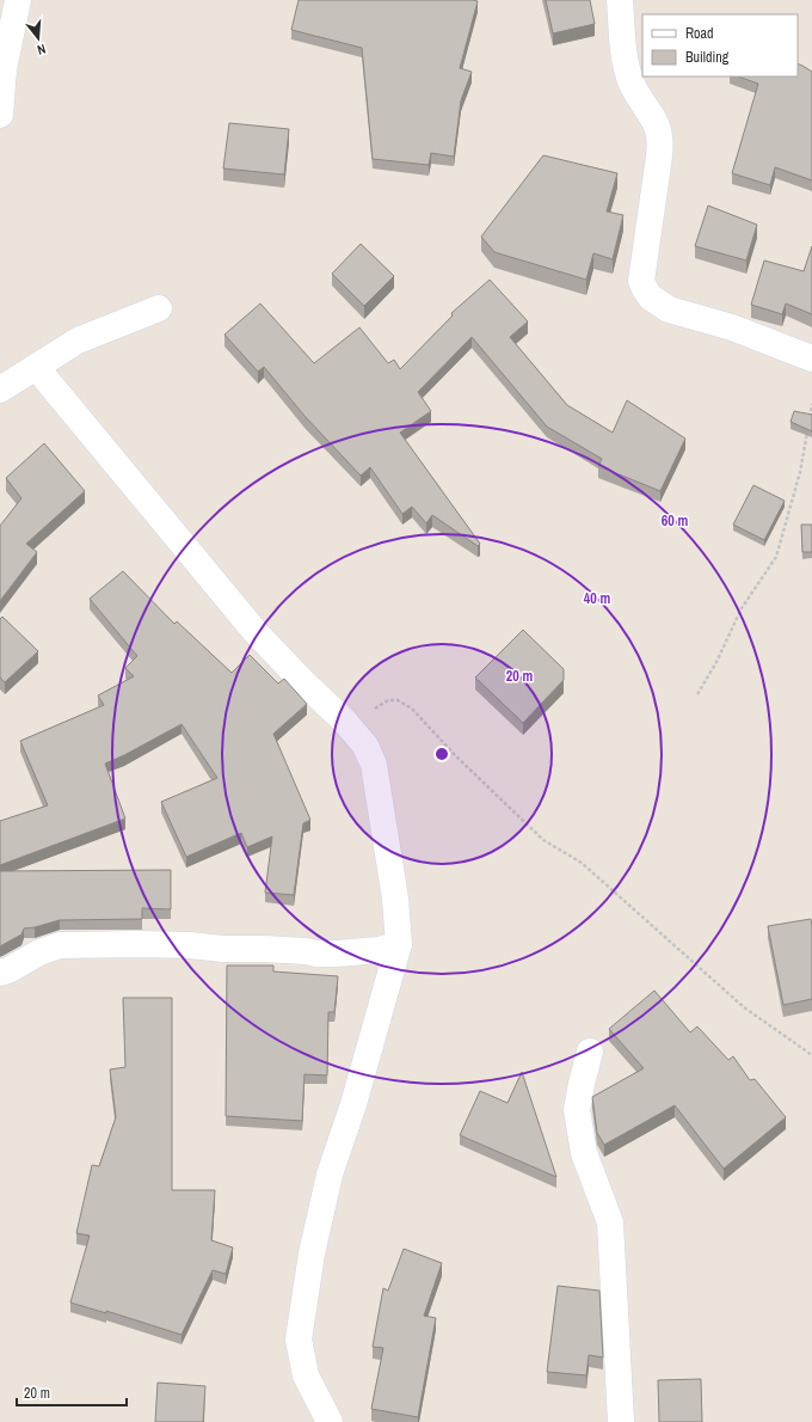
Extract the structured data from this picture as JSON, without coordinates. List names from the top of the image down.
{
  "legend": ["Road", "Building"],
  "scale_bar": "20 m",
  "north": "bottom",
  "rings": ["60 m", "40 m", "20 m"]
}
